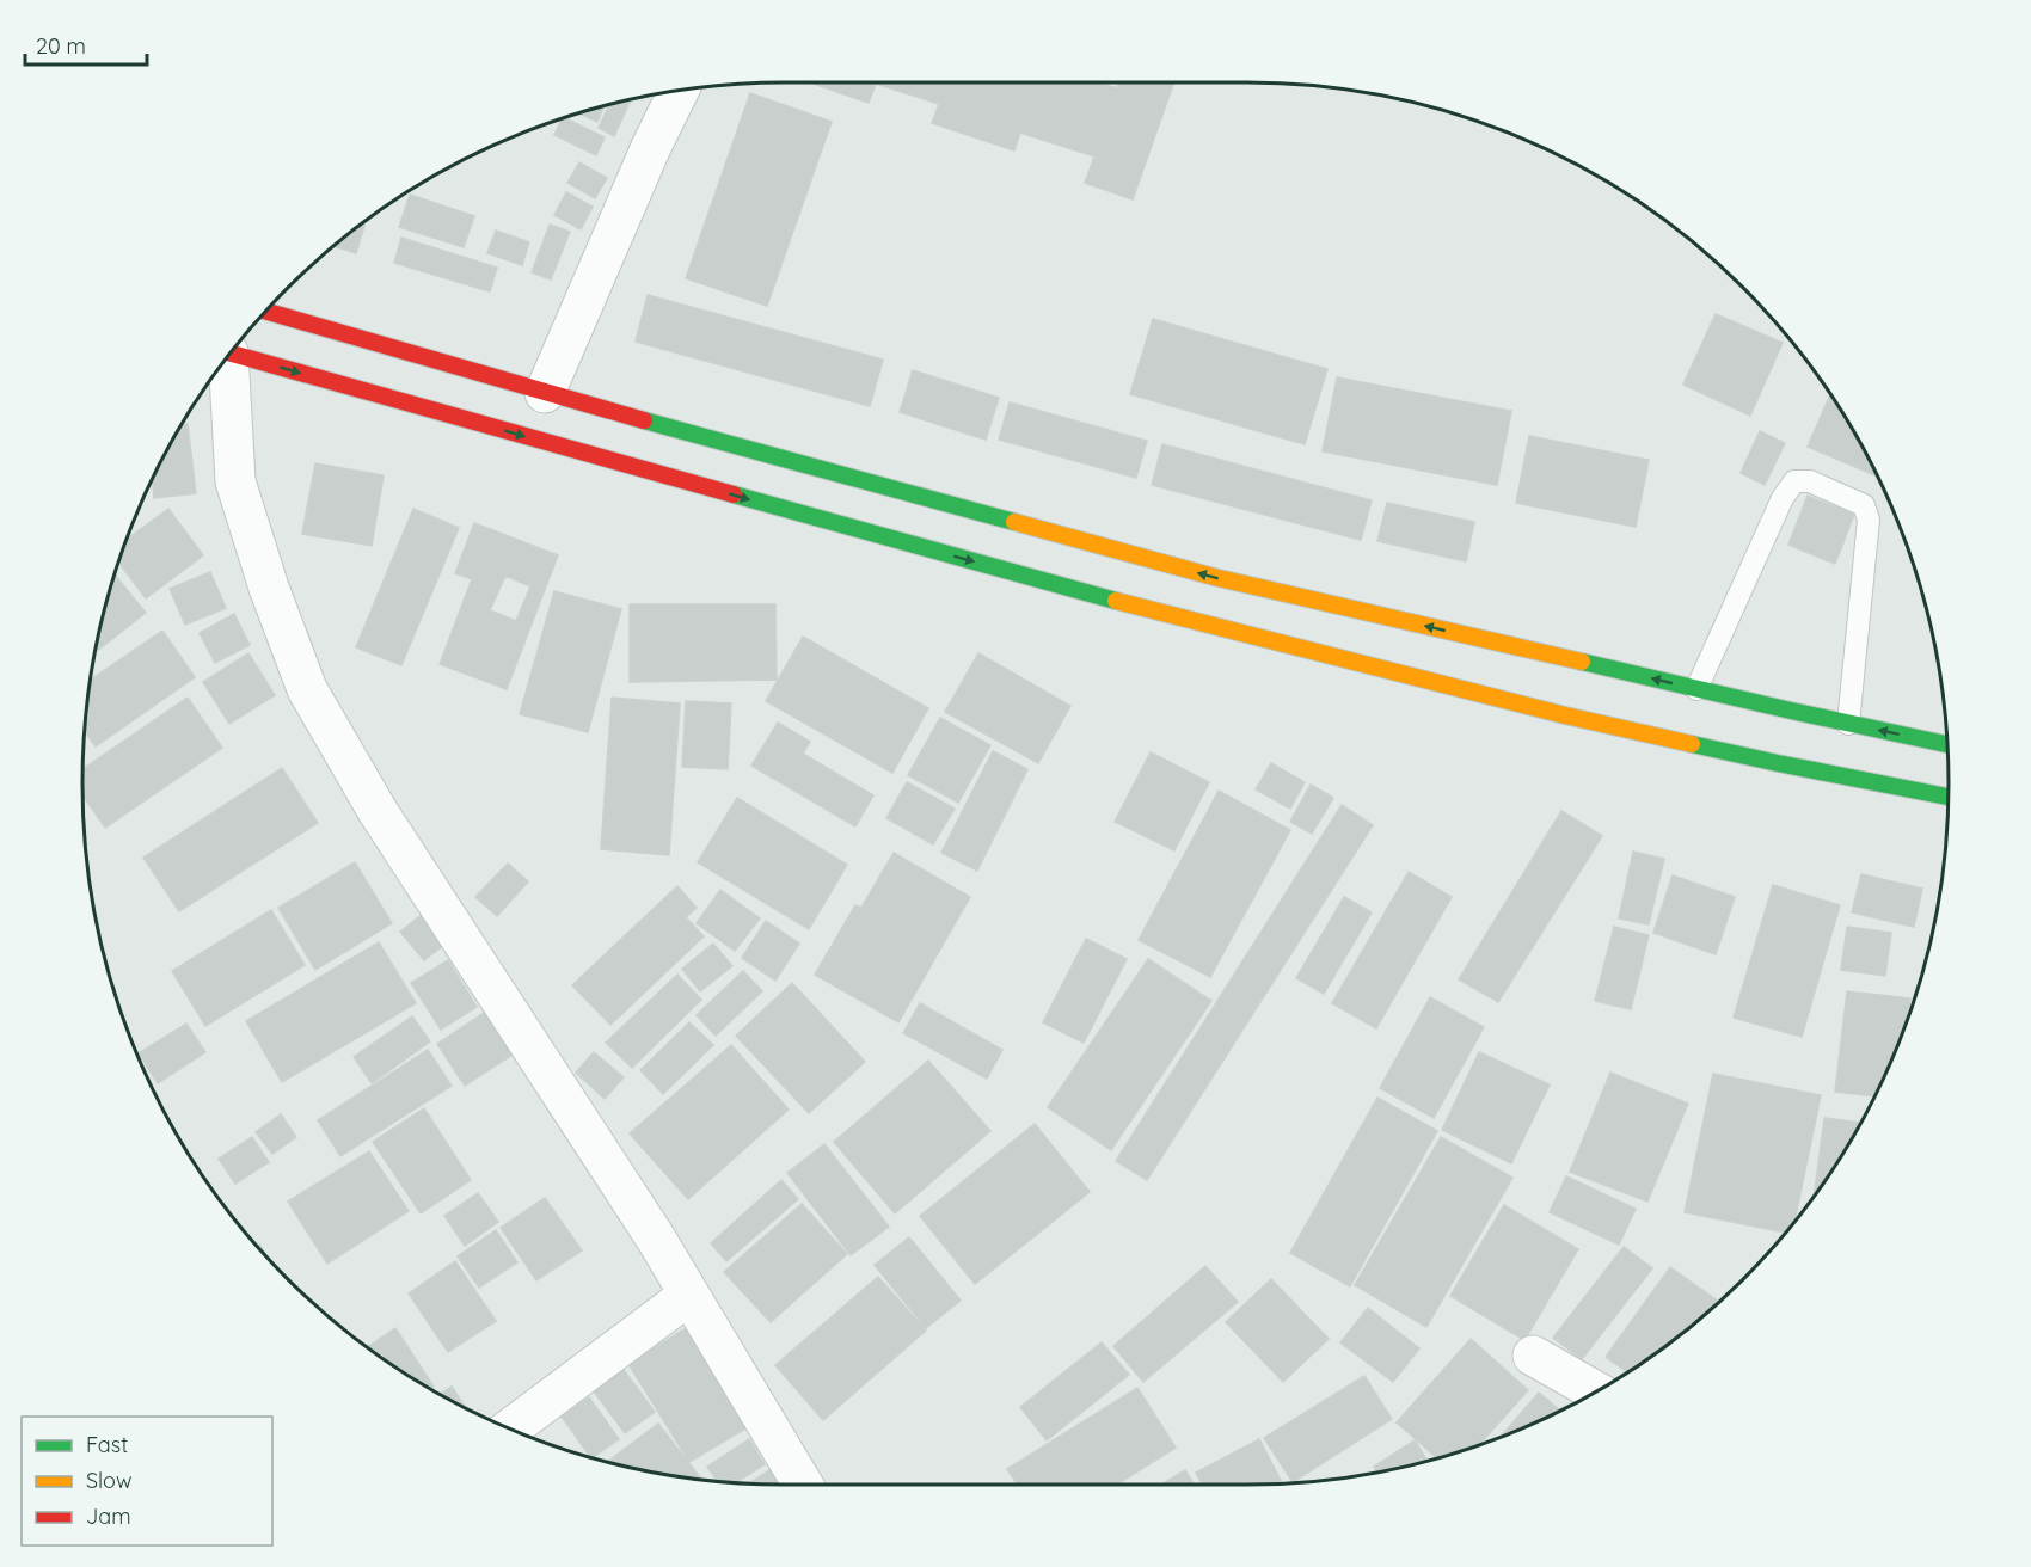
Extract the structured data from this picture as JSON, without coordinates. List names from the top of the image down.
{
  "legend": ["Fast", "Slow", "Jam"],
  "scale_bar": "20 m"
}
